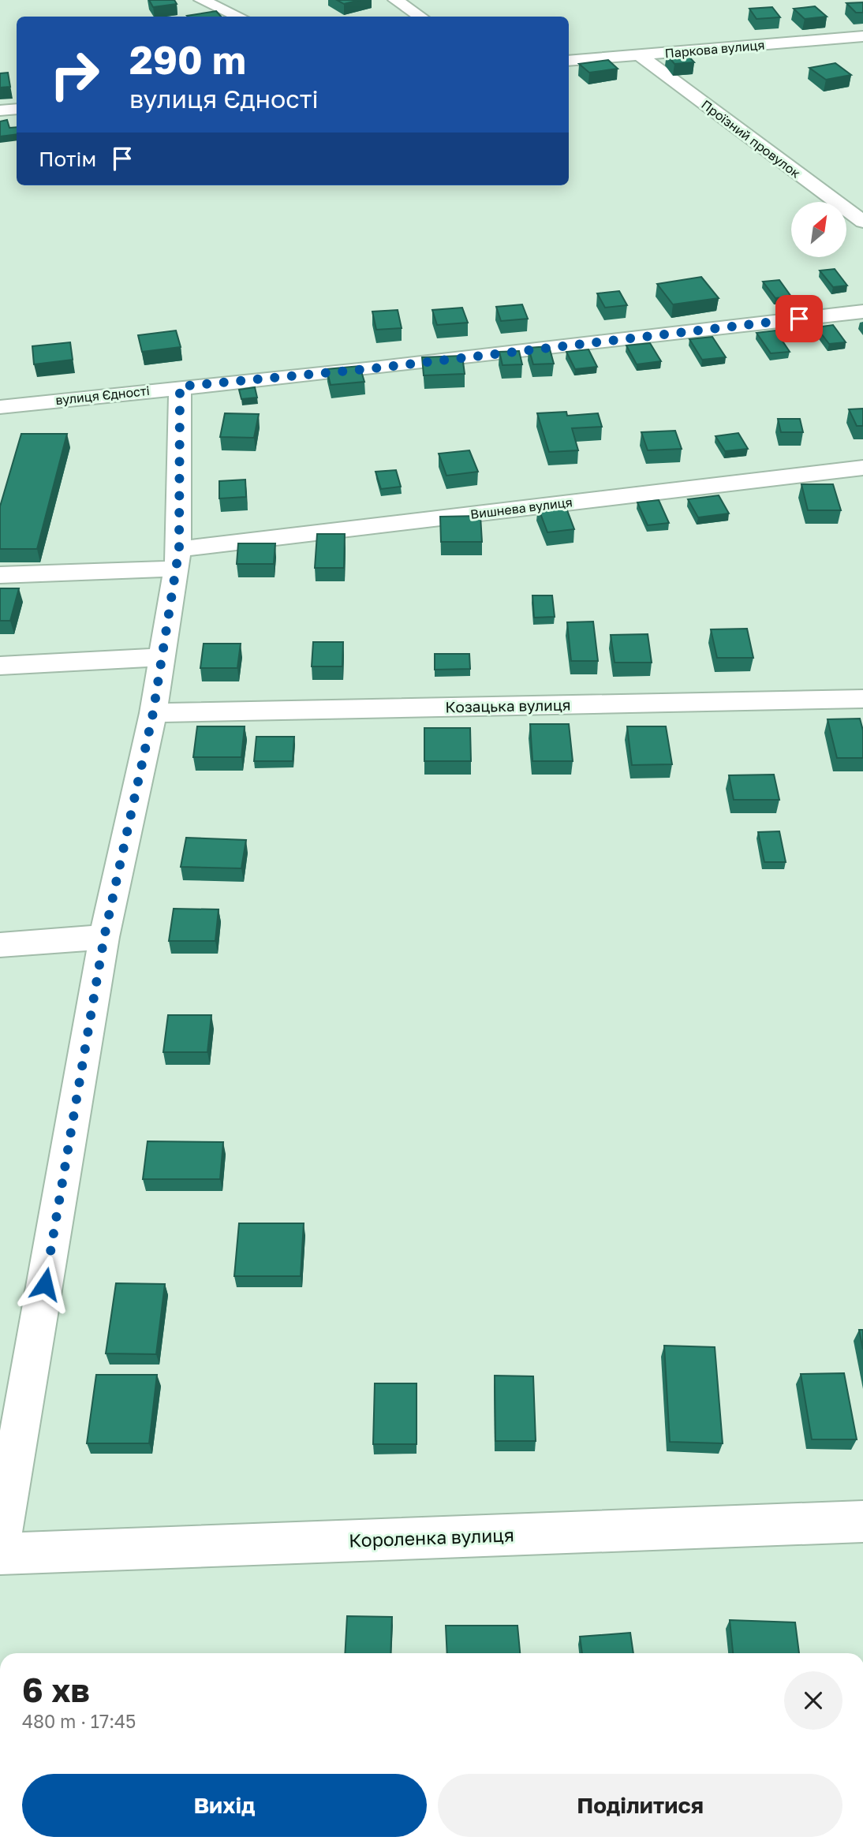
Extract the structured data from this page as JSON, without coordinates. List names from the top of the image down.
{
  "streets": {
    "street": [
      "Паркова вулиця",
      "Проїзний провулок",
      "вулиця Єдності",
      "Вишнева вулиця",
      "Козацька вулиця",
      "Короленка вулиця"
    ]
  },
  "crossings": [
    ["Паркова вулиця", "Проїзний провулок"]
  ],
  "north": "top right",
  "page": {
    "turn": ["290 m", "вулиця Єдності"],
    "then": "Потім",
    "heading": ["6 хв", "480 m · 17:45"],
    "buttons": ["Вихід", "Поділитися"]
  }
}
